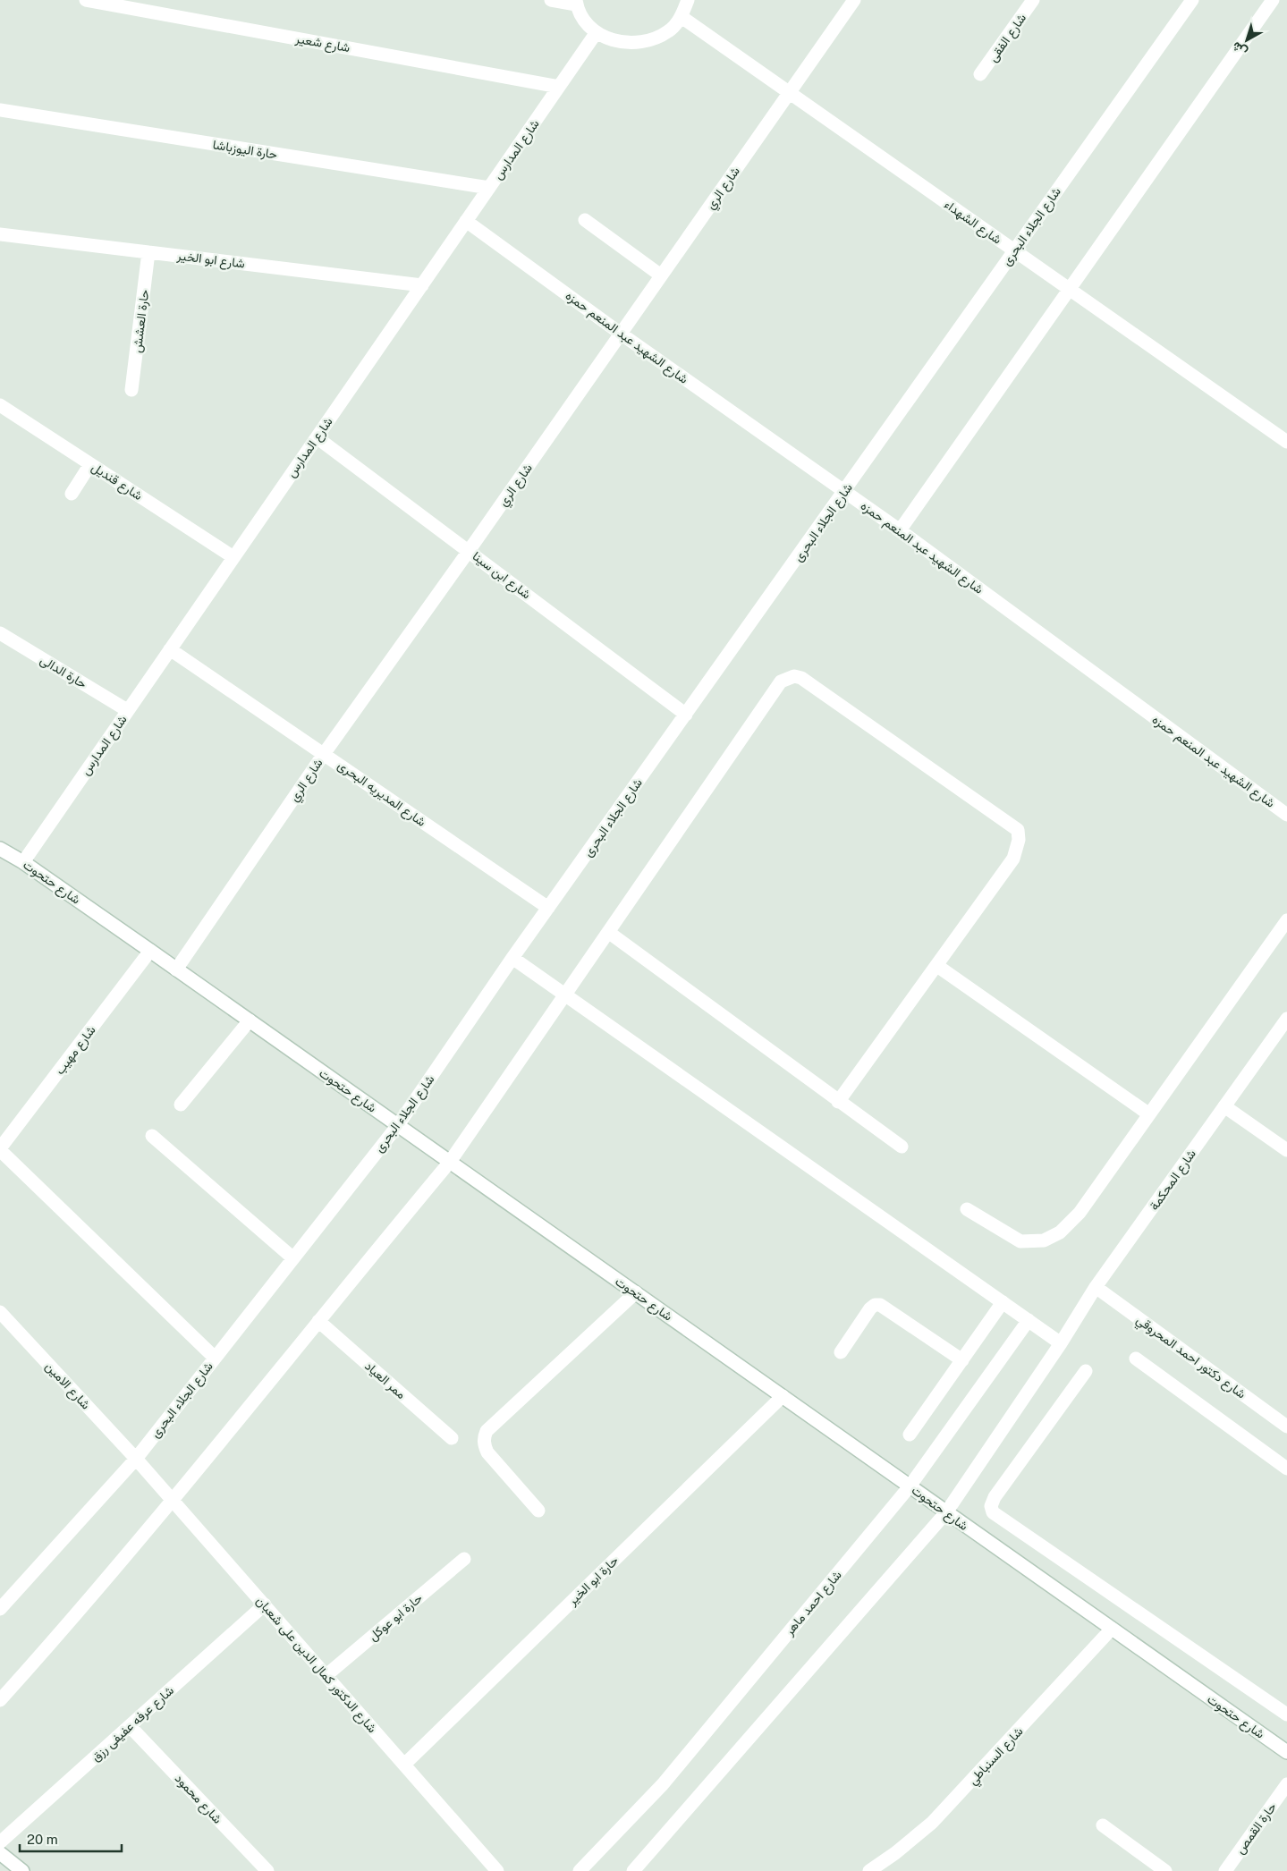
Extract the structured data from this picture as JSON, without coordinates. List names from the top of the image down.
{
  "streets": {
    "street": [
      "شارع الفقى",
      "شارع شعير",
      "حارة اليوزباشا",
      "شارع المدارس",
      "شارع الري",
      "شارع الشهداء",
      "شارع الجلاء البحرى",
      "شارع ابو الخير",
      "حارة العشش",
      "شارع الشهيد عبد المنعم حمزه",
      "شارع قنديل",
      "شارع ابن سينا",
      "حارة الدالى",
      "شارع المديريه البحرى",
      "شارع حتحوت",
      "شارع مهيب",
      "شارع المحكمة",
      "شارع دكتور احمد المحروقي",
      "ممر العياد",
      "شارع الامين",
      "حارة ابو الخير",
      "شارع احمد ماهر",
      "حارة ابو عوكل",
      "شارع الدكتور كمال الدين على شعبان",
      "شارع عرفه عفيفى رزق",
      "شارع السنباطي",
      "شارع محمود",
      "حارة القمص"
    ]
  },
  "crossings": [
    ["شارع شعير", "شارع المدارس"],
    ["حارة اليوزباشا", "شارع المدارس"],
    ["شارع المدارس", "شارع ابو الخير"],
    ["شارع المدارس", "شارع الشهيد عبد المنعم حمزه"],
    ["شارع المدارس", "شارع قنديل"],
    ["شارع المدارس", "شارع ابن سينا"],
    ["شارع المدارس", "حارة الدالى"],
    ["شارع المدارس", "شارع المديريه البحرى"],
    ["شارع المدارس", "شارع حتحوت"],
    ["شارع الري", "شارع الشهداء"],
    ["شارع الري", "شارع الشهيد عبد المنعم حمزه"],
    ["شارع الري", "شارع ابن سينا"],
    ["شارع الري", "شارع المديريه البحرى"],
    ["شارع الري", "شارع حتحوت"],
    ["شارع الشهداء", "شارع الجلاء البحرى"],
    ["شارع الجلاء البحرى", "شارع الشهيد عبد المنعم حمزه"],
    ["شارع الجلاء البحرى", "شارع ابن سينا"],
    ["شارع الجلاء البحرى", "شارع المديريه البحرى"],
    ["شارع الجلاء البحرى", "شارع حتحوت"],
    ["شارع الجلاء البحرى", "شارع الامين"],
    ["شارع الجلاء البحرى", "شارع الدكتور كمال الدين على شعبان"],
    ["شارع ابو الخير", "حارة العشش"],
    ["شارع حتحوت", "شارع مهيب"],
    ["شارع حتحوت", "حارة ابو الخير"],
    ["شارع حتحوت", "شارع احمد ماهر"],
    ["شارع حتحوت", "شارع السنباطي"],
    ["شارع المحكمة", "شارع دكتور احمد المحروقي"],
    ["شارع الامين", "شارع الدكتور كمال الدين على شعبان"],
    ["حارة ابو الخير", "شارع الدكتور كمال الدين على شعبان"],
    ["حارة ابو عوكل", "شارع الدكتور كمال الدين على شعبان"],
    ["شارع الدكتور كمال الدين على شعبان", "شارع عرفه عفيفى رزق"],
    ["شارع عرفه عفيفى رزق", "شارع محمود"]
  ],
  "scale_bar": "20 m",
  "north": "bottom left"
}
